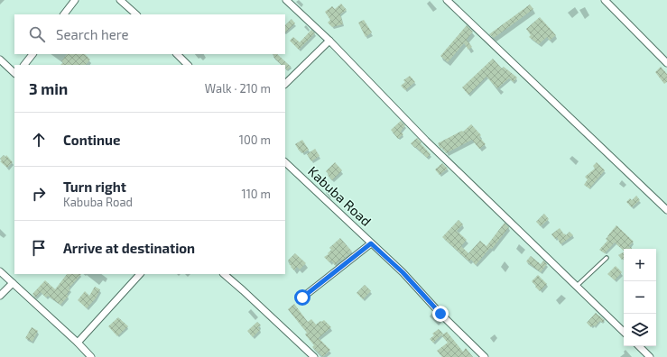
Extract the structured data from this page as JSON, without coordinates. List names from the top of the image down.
{
  "streets": {
    "street": ["Kabuba Road"]
  },
  "page": {
    "search": "Search here",
    "heading": ["3 min", "Walk · 210 m"],
    "list": [
      ["Continue", "100 m"],
      ["Turn right", "Kabuba Road", "110 m"],
      "Arrive at destination"
    ],
    "map_buttons": ["+", "−"]
  }
}
